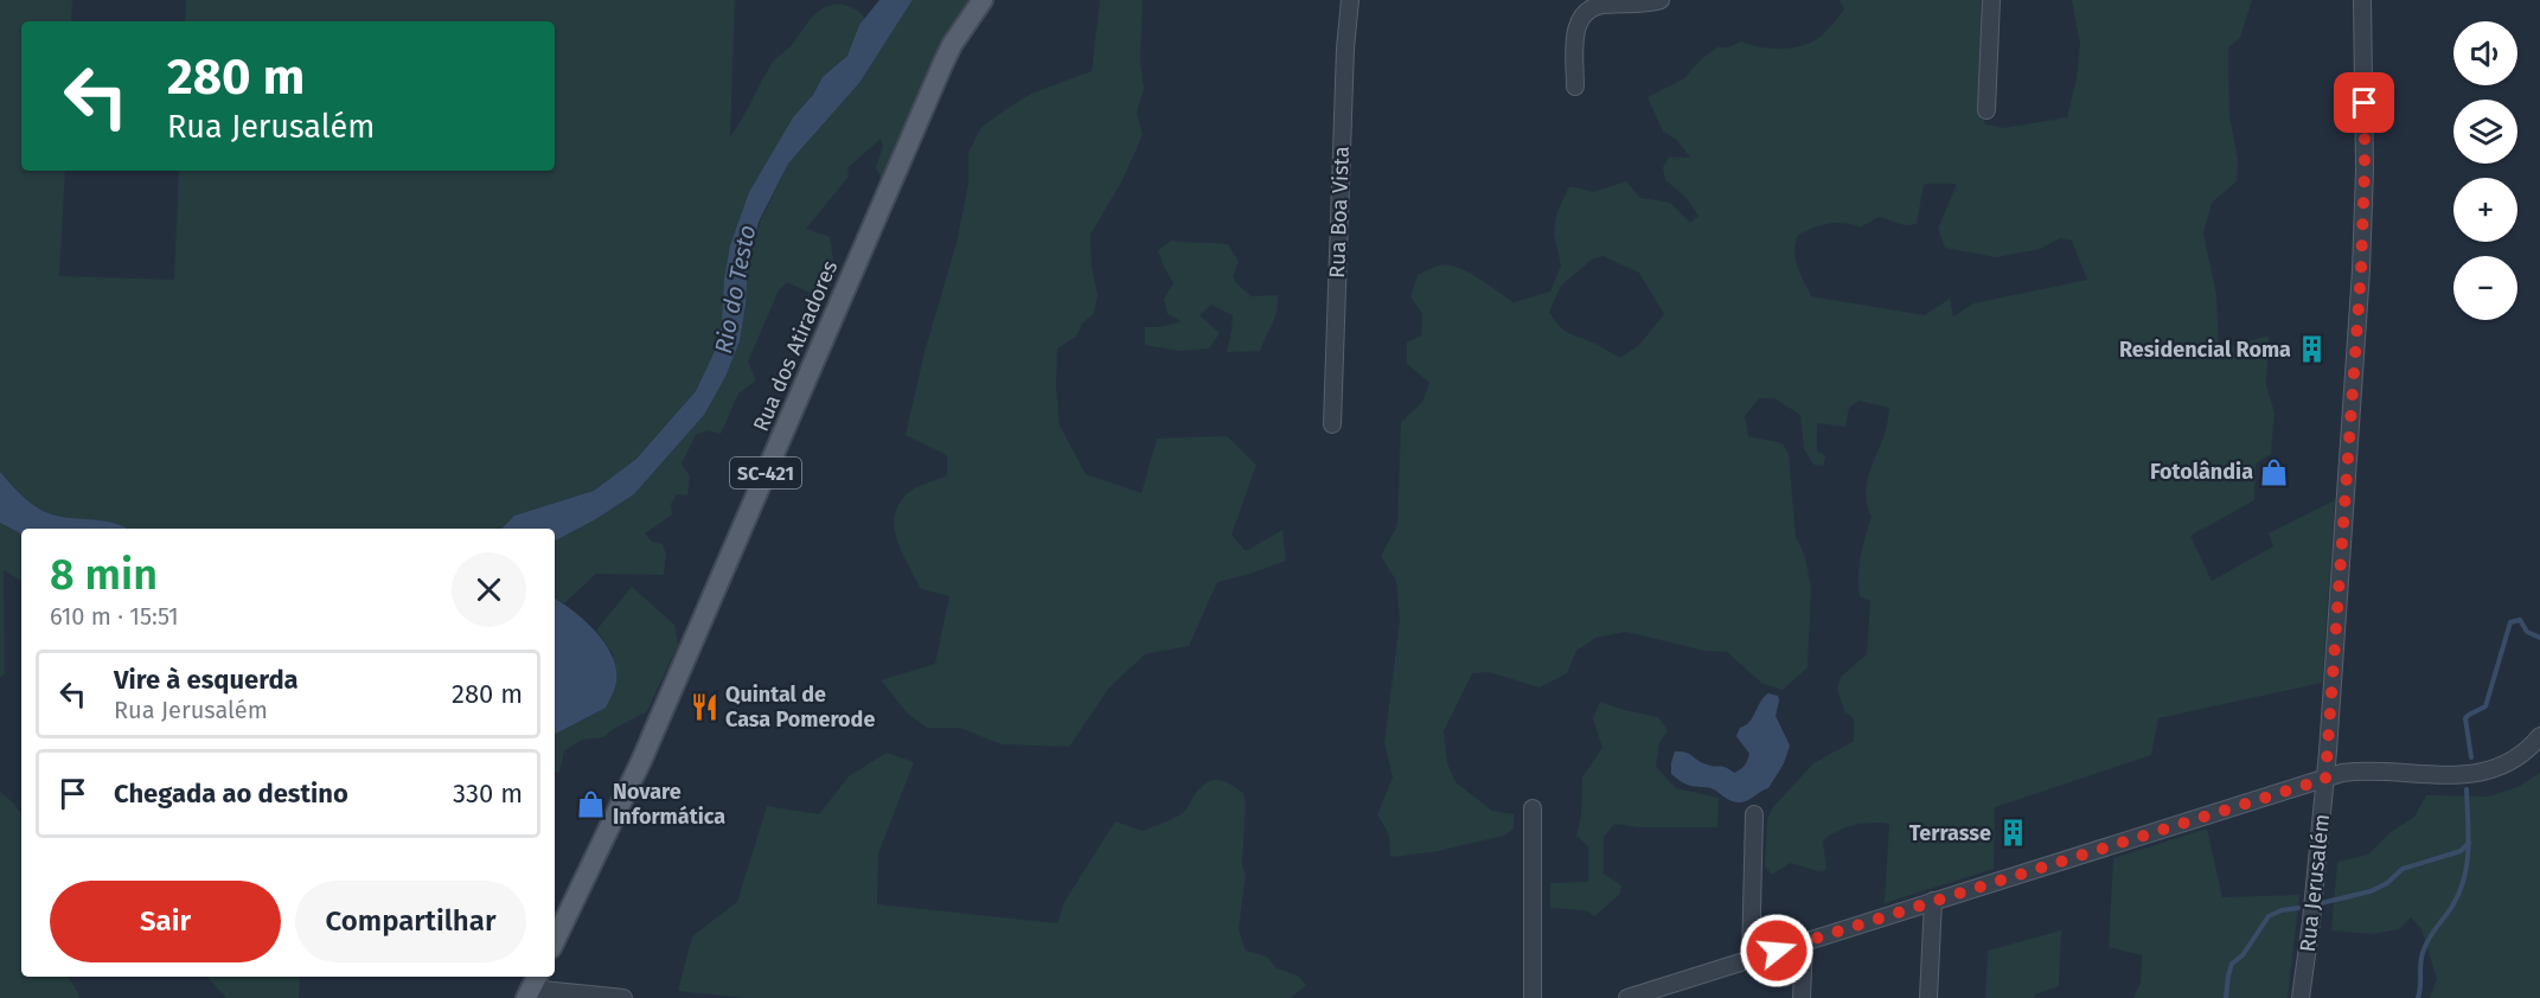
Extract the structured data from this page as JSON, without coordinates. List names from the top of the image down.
{
  "streets": {
    "main road": ["Rua dos Atiradores", "SC-421"],
    "street": ["Rua Boa Vista", "Rua Jerusalém"]
  },
  "water": ["Rio do Testo"],
  "places": {
    "building": ["Residencial Roma", "Terrasse"],
    "shop": ["Fotolândia", "Novare Informática"],
    "restaurant": ["Quintal de Casa Pomerode"]
  },
  "page": {
    "map_buttons": ["+", "−"],
    "turn": ["280 m", "Rua Jerusalém"],
    "heading": ["8 min", "610 m · 15:51"],
    "list": [
      {
        "name": "Vire à esquerda",
        "note": "Rua Jerusalém",
        "value": "280 m"
      },
      {
        "name": "Chegada ao destino",
        "value": "330 m"
      }
    ],
    "buttons": ["Sair", "Compartilhar"]
  }
}
